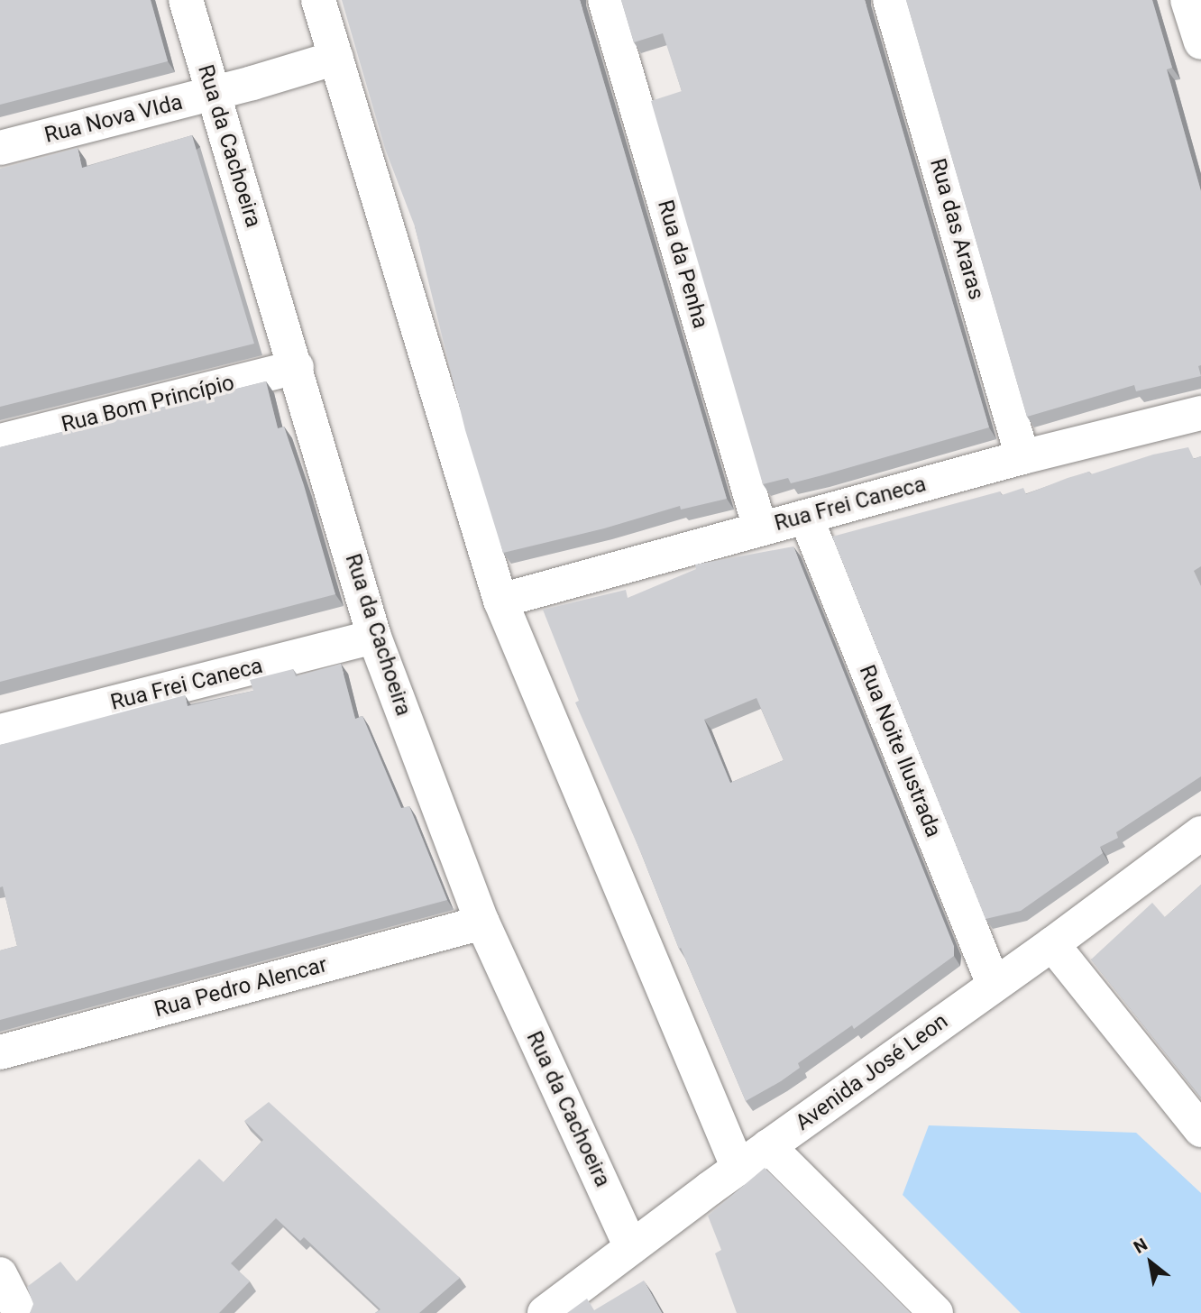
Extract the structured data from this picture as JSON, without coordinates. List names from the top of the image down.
{
  "streets": {
    "street": [
      "Rua Nova VIda",
      "Rua da Cachoeira",
      "Rua das Araras",
      "Rua da Penha",
      "Rua Bom Princípio",
      "Rua Frei Caneca",
      "Rua Noite Ilustrada",
      "Rua Pedro Alencar",
      "Avenida José Leon"
    ]
  },
  "crossings": [
    ["Rua Nova VIda", "Rua da Cachoeira"],
    ["Rua da Cachoeira", "Rua Bom Princípio"],
    ["Rua da Cachoeira", "Rua Frei Caneca"],
    ["Rua da Cachoeira", "Rua Pedro Alencar"],
    ["Rua da Cachoeira", "Avenida José Leon"],
    ["Rua das Araras", "Rua Frei Caneca"],
    ["Rua da Penha", "Rua Frei Caneca"],
    ["Rua Frei Caneca", "Rua Noite Ilustrada"],
    ["Rua Noite Ilustrada", "Avenida José Leon"]
  ],
  "north": "top left"
}
